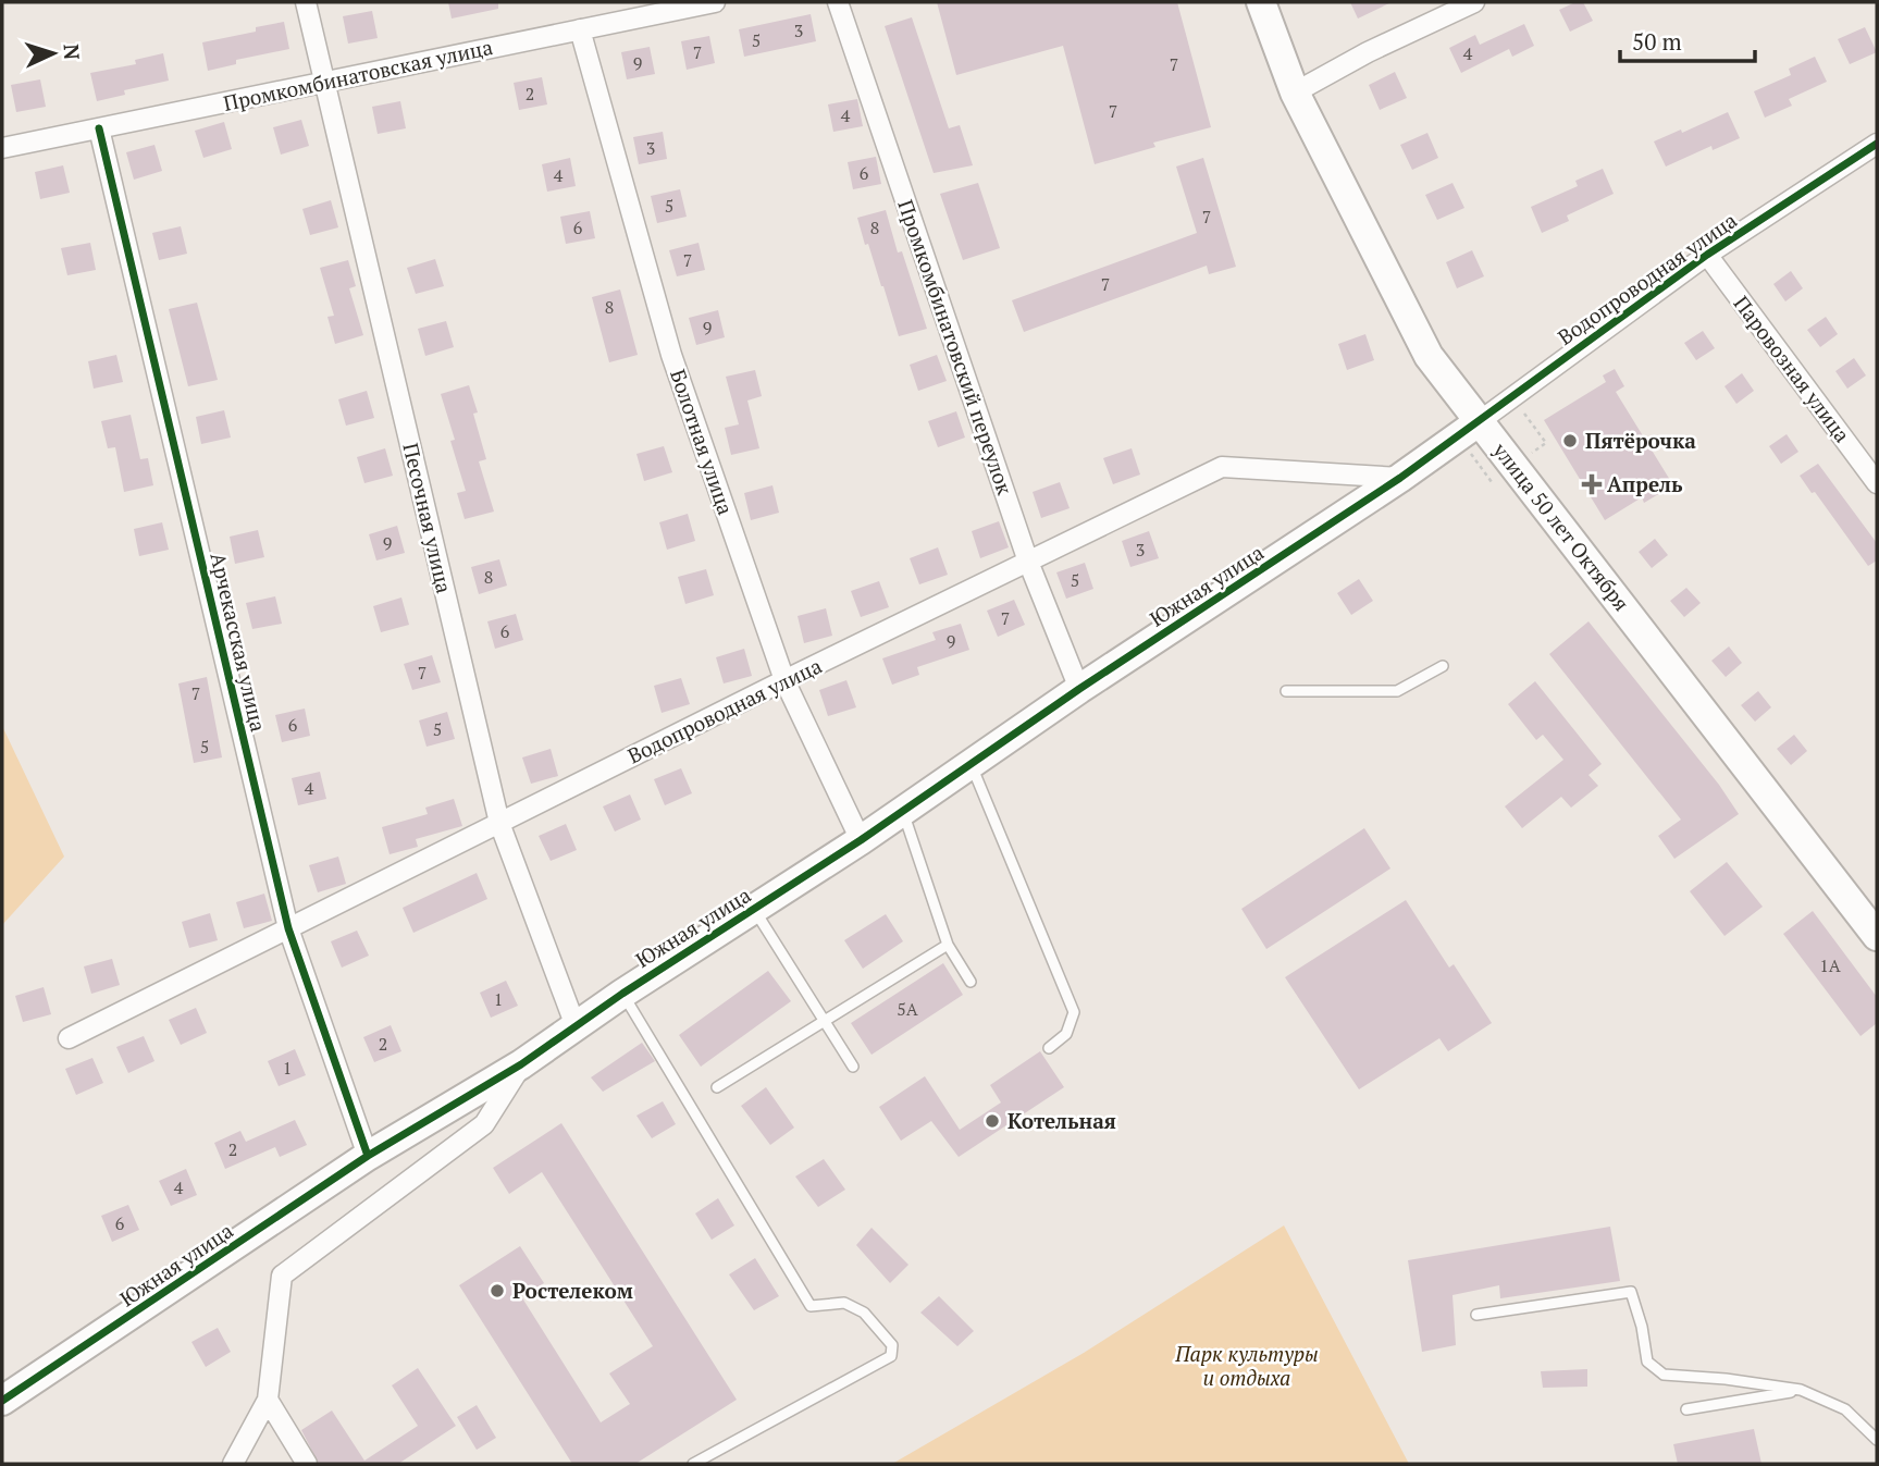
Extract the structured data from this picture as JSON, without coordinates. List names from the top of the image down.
{
  "streets": {
    "street": [
      "Промкомбинатовская улица",
      "Водопроводная улица",
      "Промкомбинатовский переулок",
      "Паровозная улица",
      "Болотная улица",
      "Песочная улица",
      "улица 50 лет Октября",
      "Южная улица",
      "Арчекасская улица"
    ]
  },
  "crossings": [
    ["Промкомбинатовская улица", "Болотная улица"],
    ["Промкомбинатовская улица", "Песочная улица"],
    ["Промкомбинатовская улица", "Арчекасская улица"],
    ["Водопроводная улица", "Промкомбинатовский переулок"],
    ["Водопроводная улица", "Паровозная улица"],
    ["Водопроводная улица", "Болотная улица"],
    ["Водопроводная улица", "Песочная улица"],
    ["Водопроводная улица", "улица 50 лет Октября"],
    ["Водопроводная улица", "Южная улица"],
    ["Водопроводная улица", "Арчекасская улица"],
    ["Промкомбинатовский переулок", "Южная улица"],
    ["Болотная улица", "Южная улица"],
    ["Песочная улица", "Южная улица"],
    ["улица 50 лет Октября", "Южная улица"],
    ["Южная улица", "Арчекасская улица"]
  ],
  "parks": ["Парк культуры и отдыха"],
  "places": {
    "other": ["Пятёрочка", "Котельная", "Ростелеком"],
    "health": ["Апрель"]
  },
  "house_numbers": [
    "3",
    "5",
    "7",
    "4",
    "9",
    "7",
    "2",
    "7",
    "4",
    "3",
    "6",
    "4",
    "5",
    "7",
    "6",
    "8",
    "7",
    "7",
    "8",
    "9",
    "9",
    "3",
    "8",
    "5",
    "7",
    "6",
    "9",
    "7",
    "7",
    "6",
    "5",
    "5",
    "4",
    "1А",
    "1",
    "5А",
    "2",
    "1",
    "2",
    "4",
    "6"
  ],
  "scale_bar": "50 m",
  "north": "right"
}
